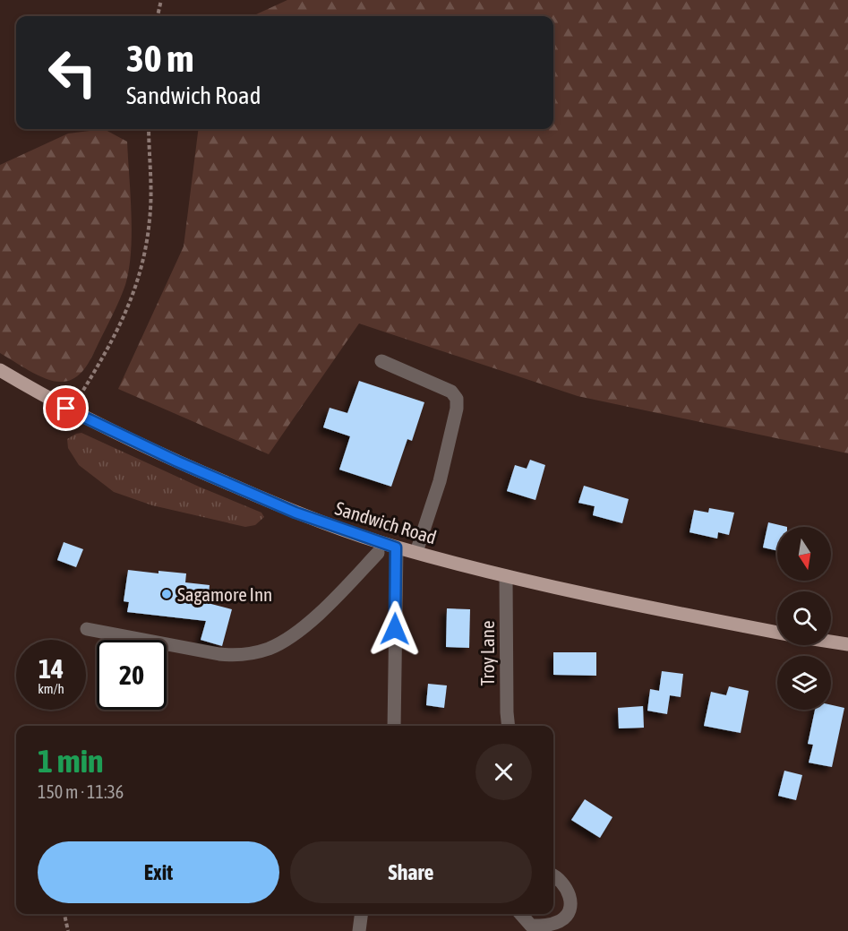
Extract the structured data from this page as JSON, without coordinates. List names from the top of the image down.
{
  "streets": {
    "main road": ["Sandwich Road"],
    "street": ["Troy Lane"]
  },
  "crossings": [
    ["Sandwich Road", "Troy Lane"]
  ],
  "places": ["Sagamore Inn"],
  "north": "bottom",
  "page": {
    "turn": ["30 m", "Sandwich Road"],
    "speed": "14 km/h",
    "limit": "20",
    "heading": ["1 min", "150 m · 11:36"],
    "buttons": ["Exit", "Share"]
  }
}
